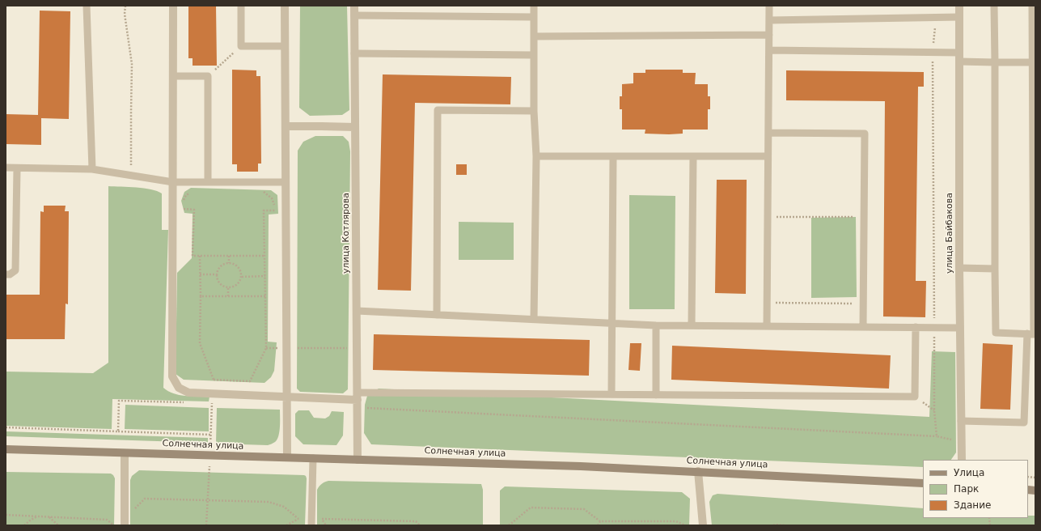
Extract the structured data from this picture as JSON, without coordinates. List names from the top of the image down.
{
  "streets": {
    "main road": ["Солнечная улица"],
    "street": ["улица Котлярова", "улица Байбакова"]
  },
  "crossings": [
    ["улица Котлярова", "Солнечная улица"]
  ],
  "legend": ["Улица", "Парк", "Здание"]
}
